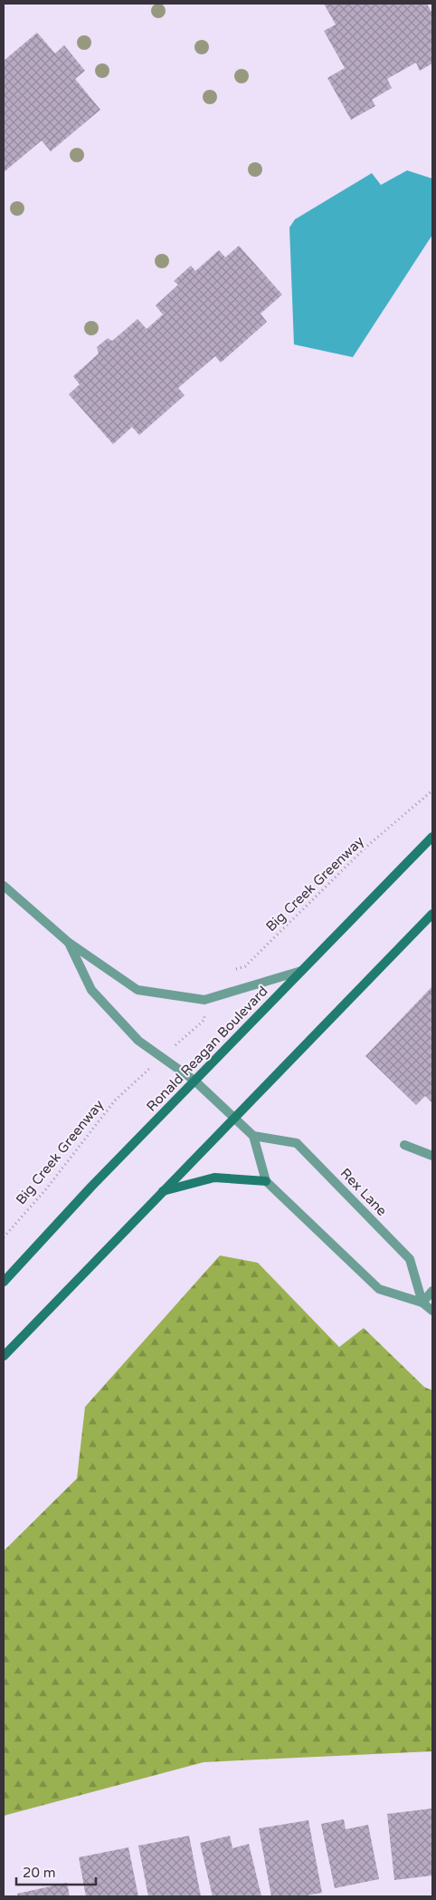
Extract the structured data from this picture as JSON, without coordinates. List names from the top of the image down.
{
  "streets": {
    "main road": ["Ronald Reagan Boulevard"],
    "street": ["Rex Lane"],
    "path": ["Big Creek Greenway"]
  },
  "scale_bar": "20 m"
}
